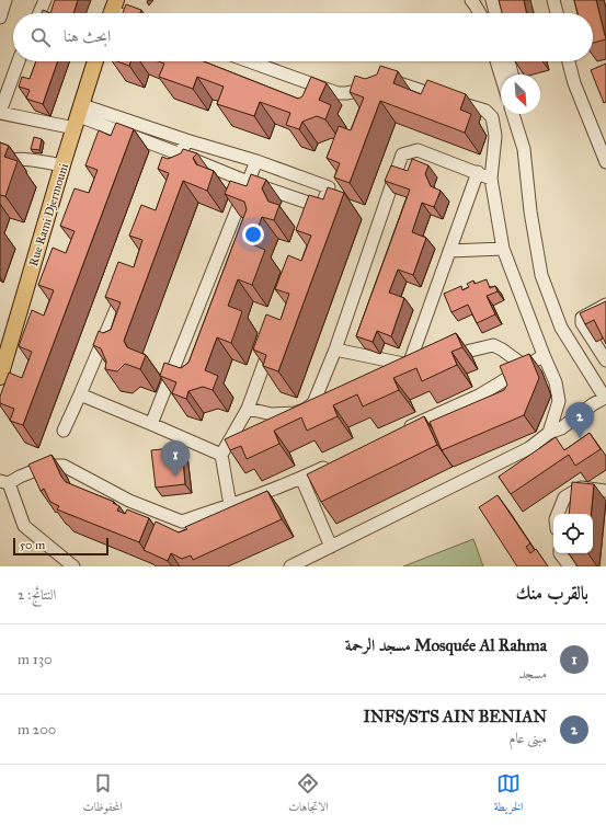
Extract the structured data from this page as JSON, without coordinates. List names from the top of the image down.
{
  "streets": {
    "main road": ["Rue Rami Djermouni"]
  },
  "scale_bar": "50 m",
  "north": "bottom right",
  "page": {
    "search": "ابحث هنا",
    "pins": ["2", "1"],
    "scale": "50 m",
    "heading": ["بالقرب منك", "النتائج: 2"],
    "list": [
      {
        "mark": "1",
        "name": "Mosquée Al Rahma مسجد الرحمة",
        "note": "مسجد",
        "value": "130 m"
      },
      {
        "mark": "2",
        "name": "INFS/STS AIN BENIAN",
        "note": "مبنى عام",
        "value": "200 m"
      }
    ],
    "nav": ["الخريطة", "الاتجاهات", "المحفوظات"]
  }
}
